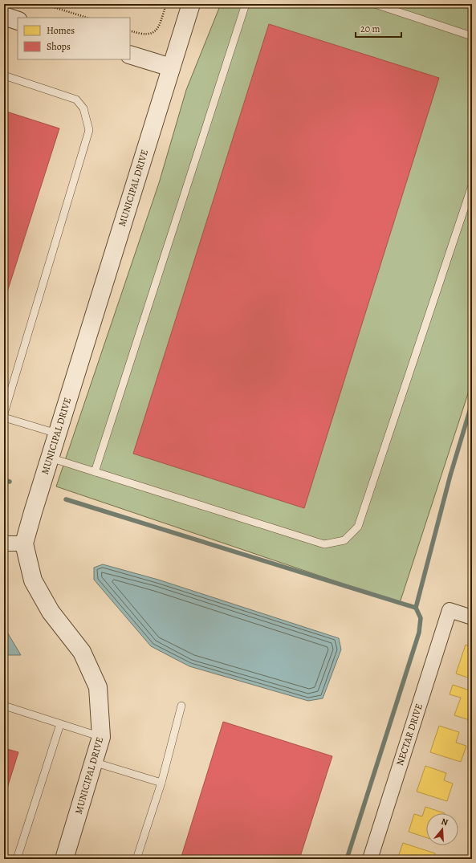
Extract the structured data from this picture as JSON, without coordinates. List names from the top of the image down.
{
  "streets": {
    "street": ["MUNICIPAL DRIVE", "NECTAR DRIVE"]
  },
  "legend": ["Homes", "Shops"],
  "scale_bar": "20 m",
  "north": "top"
}
